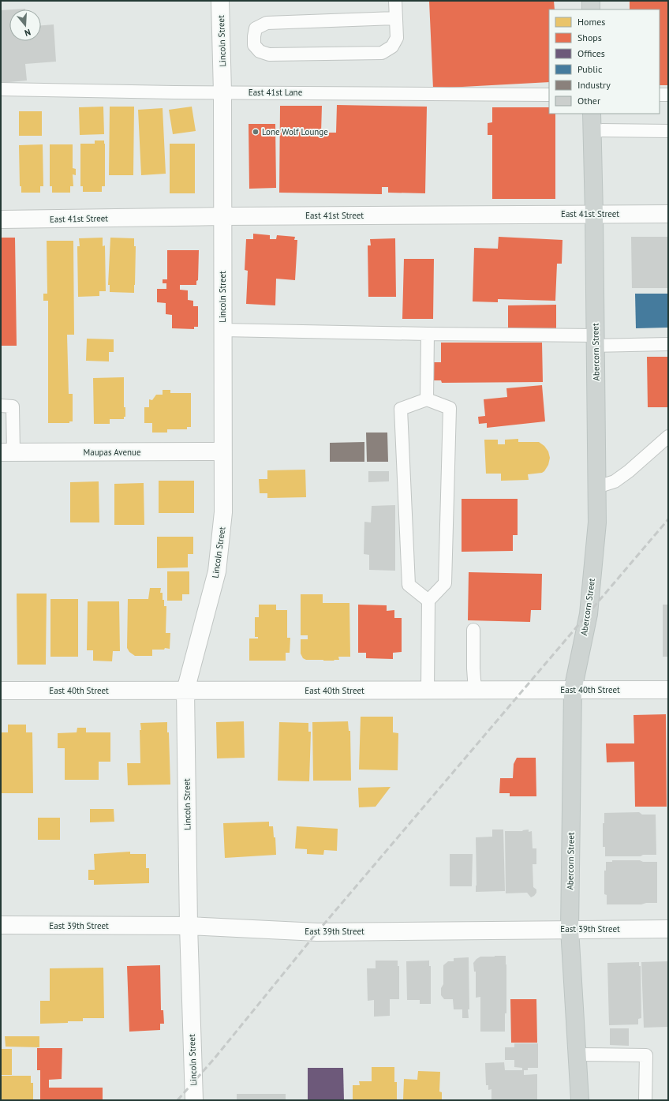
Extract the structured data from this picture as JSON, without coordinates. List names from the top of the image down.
{
  "streets": {
    "main road": ["Abercorn Street"],
    "street": [
      "Lincoln Street",
      "East 41st Street",
      "Maupas Avenue",
      "East 40th Street",
      "East 39th Street"
    ],
    "lane": ["East 41st Lane"]
  },
  "crossings": [
    ["Lincoln Street", "East 41st Lane"],
    ["Lincoln Street", "East 41st Street"],
    ["Lincoln Street", "Maupas Avenue"],
    ["Lincoln Street", "East 40th Street"],
    ["Lincoln Street", "East 39th Street"],
    ["East 41st Street", "Abercorn Street"],
    ["Abercorn Street", "East 40th Street"],
    ["Abercorn Street", "East 39th Street"]
  ],
  "places": ["Lone Wolf Lounge"],
  "legend": [
    "Homes",
    "Shops",
    "Offices",
    "Public",
    "Industry",
    "Other"
  ],
  "north": "bottom"
}
